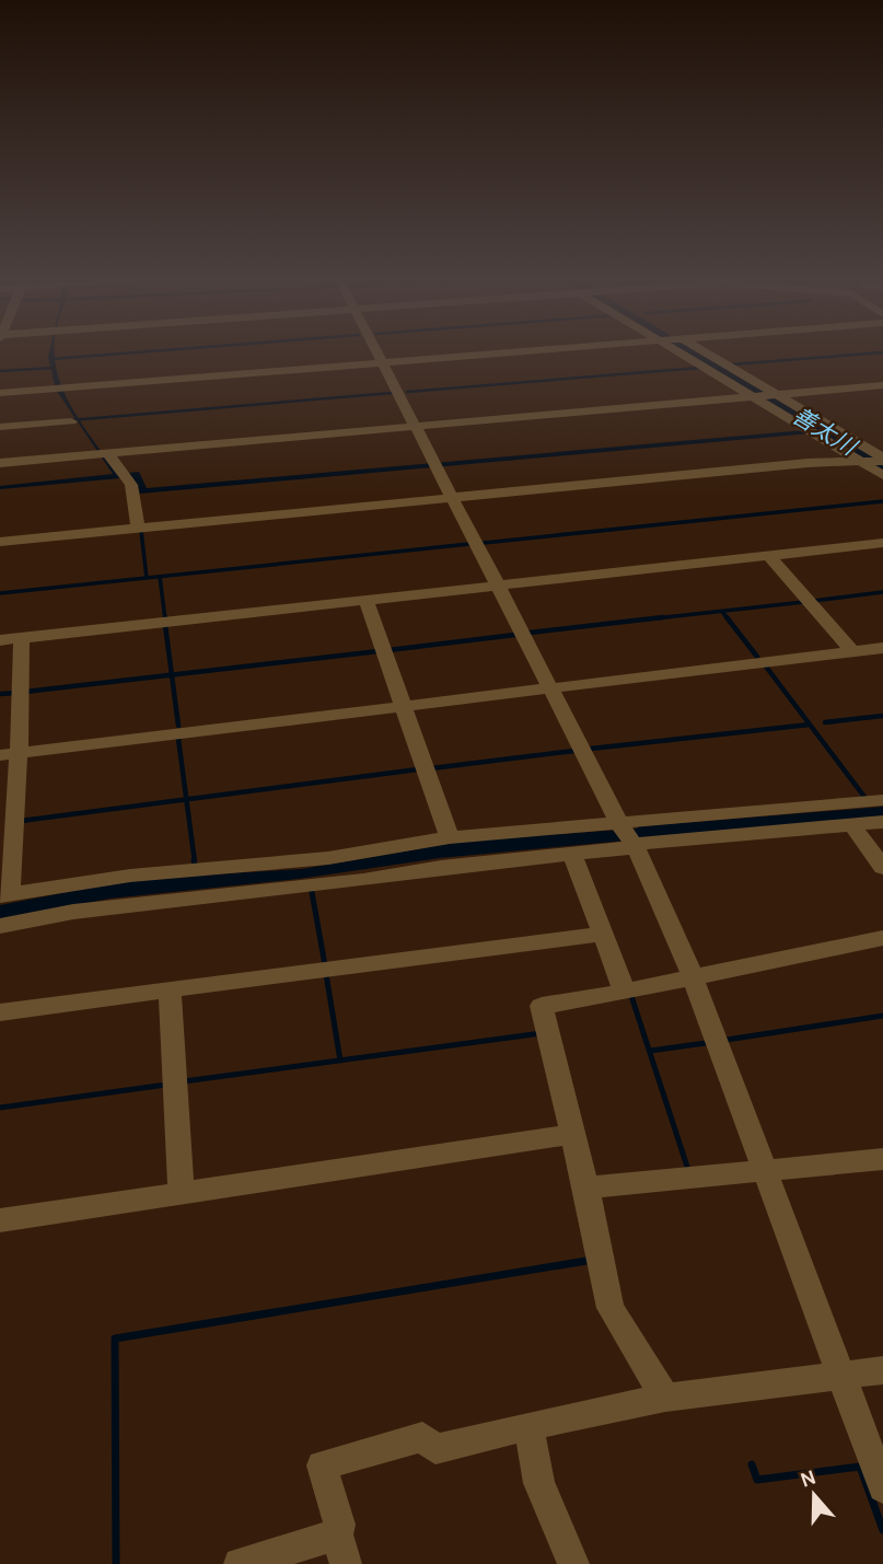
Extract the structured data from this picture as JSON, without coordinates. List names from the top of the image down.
{
  "water": ["善太川"],
  "north": "top"
}
